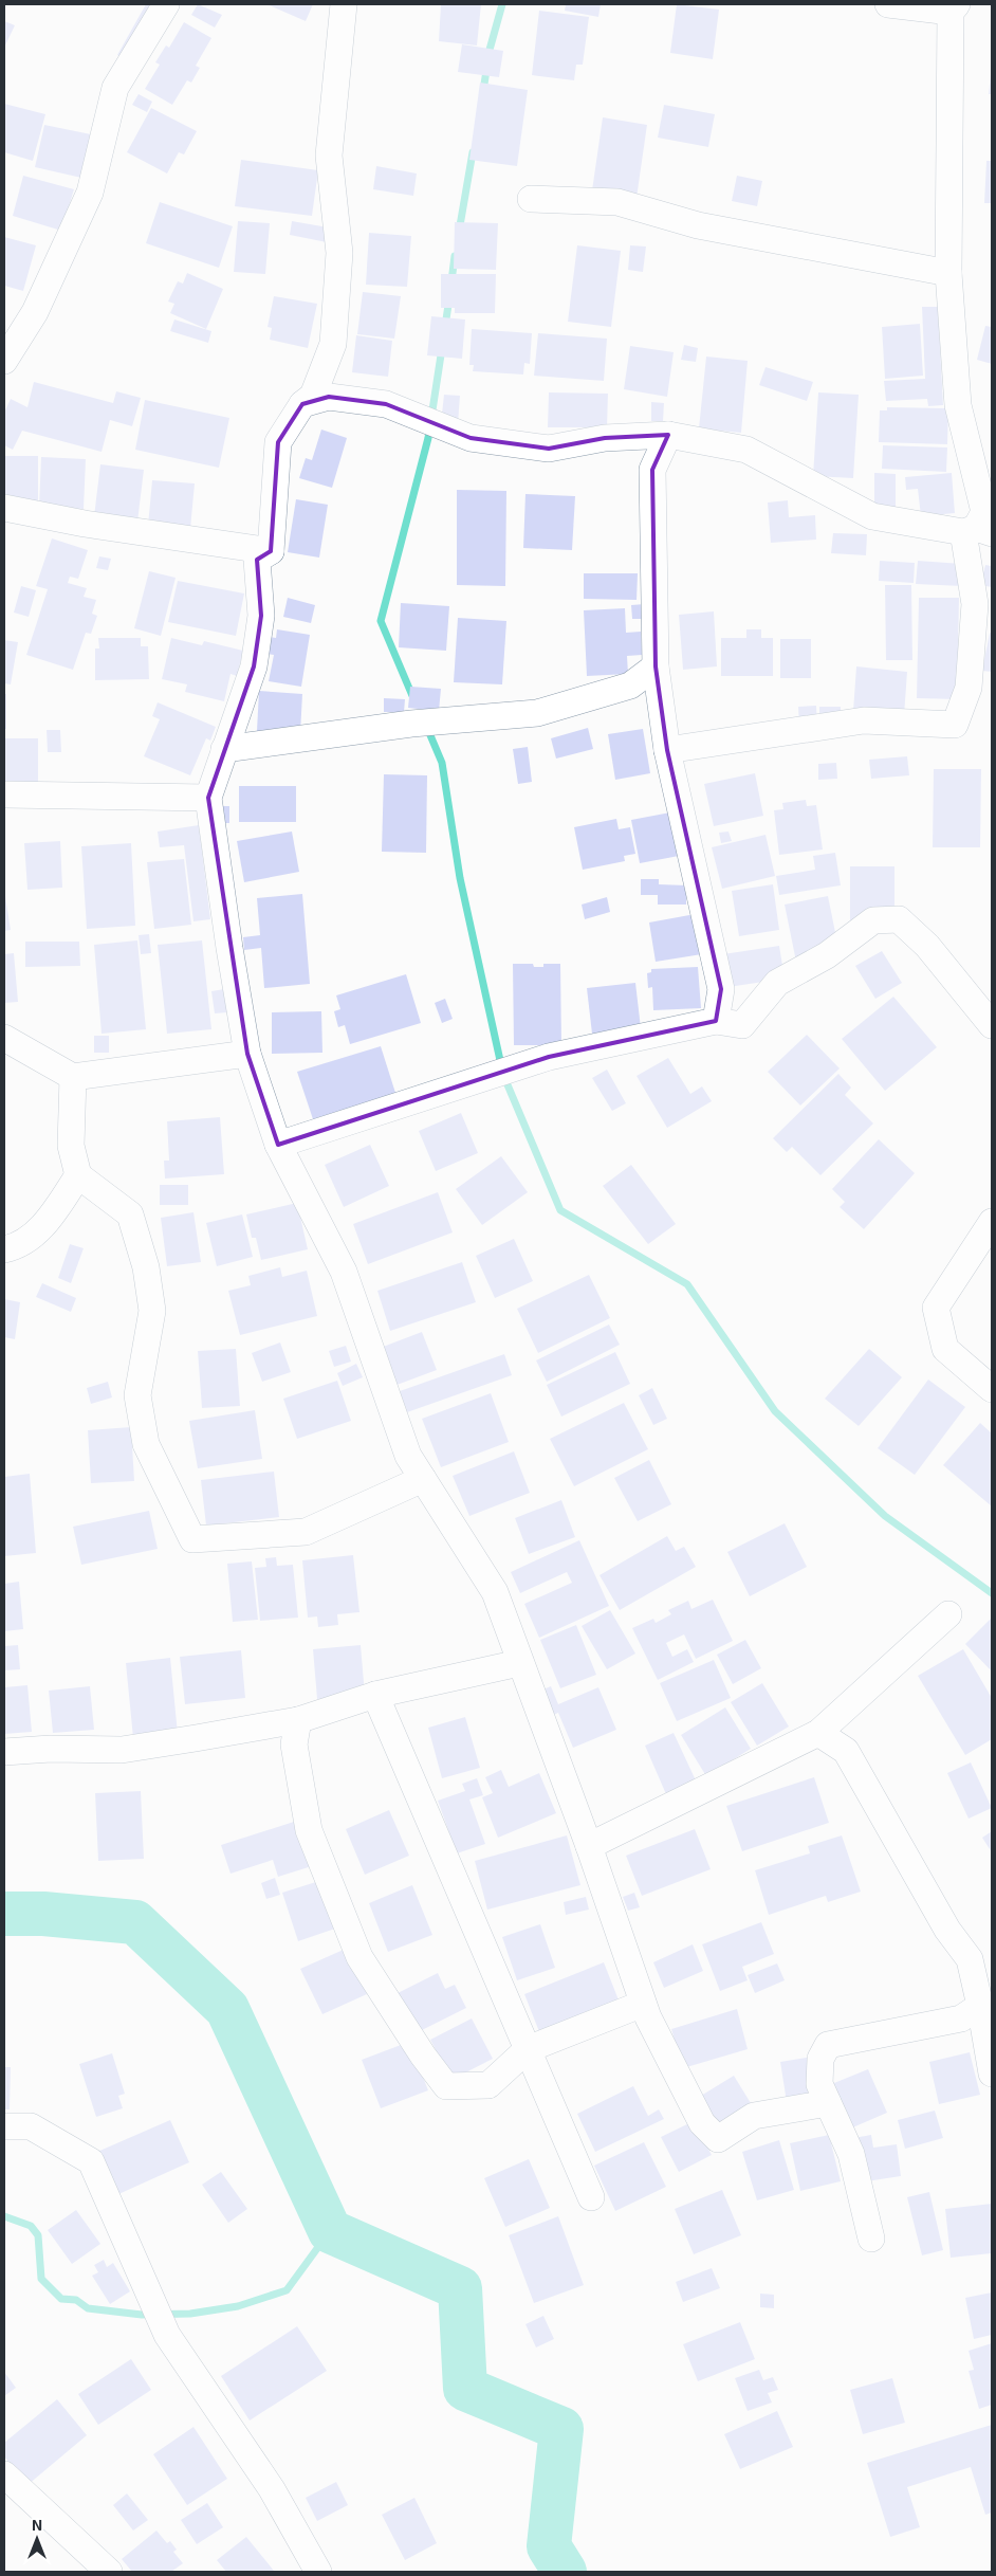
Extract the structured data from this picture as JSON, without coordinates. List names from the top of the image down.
{
  "north": "top"
}
